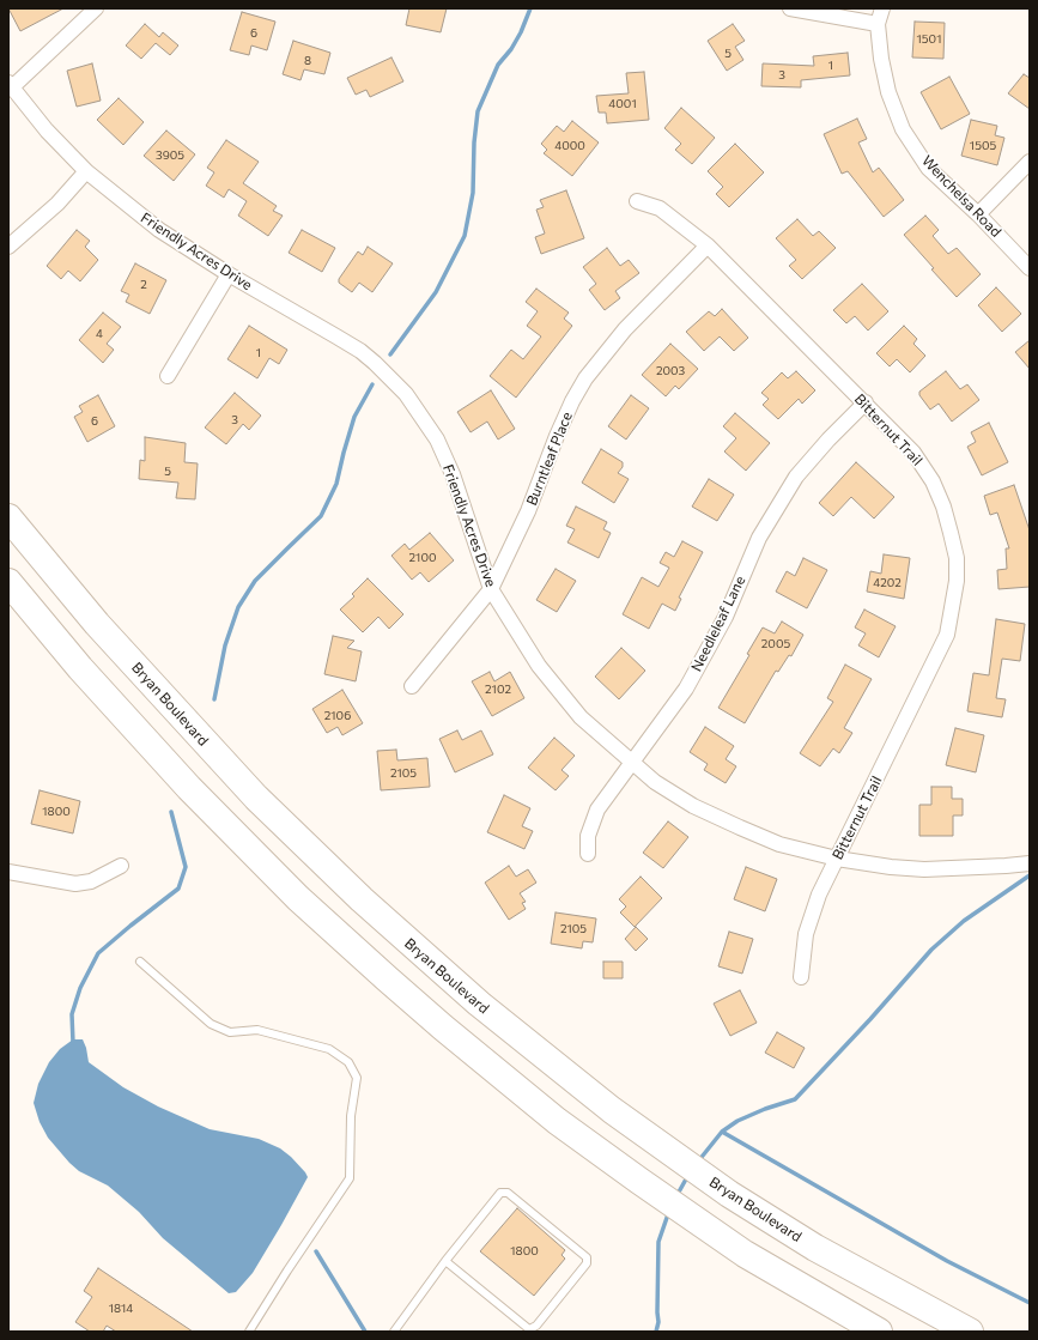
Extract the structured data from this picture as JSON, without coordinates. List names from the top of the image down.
{
  "streets": {
    "highway": ["Bryan Boulevard"],
    "street": [
      "Wenchelsa Road",
      "Friendly Acres Drive",
      "Bitternut Trail",
      "Burntleaf Place",
      "Needleleaf Lane"
    ]
  },
  "crossings": [
    ["Friendly Acres Drive", "Bitternut Trail"],
    ["Friendly Acres Drive", "Burntleaf Place"],
    ["Friendly Acres Drive", "Needleleaf Lane"],
    ["Bitternut Trail", "Burntleaf Place"],
    ["Bitternut Trail", "Needleleaf Lane"]
  ],
  "house_numbers": [
    "6",
    "1501",
    "5",
    "8",
    "1",
    "3",
    "4001",
    "4000",
    "1505",
    "3905",
    "2",
    "4",
    "1",
    "2003",
    "3",
    "6",
    "5",
    "2100",
    "4202",
    "2005",
    "2102",
    "2106",
    "2105",
    "1800",
    "2105",
    "1800",
    "1814"
  ]
}
